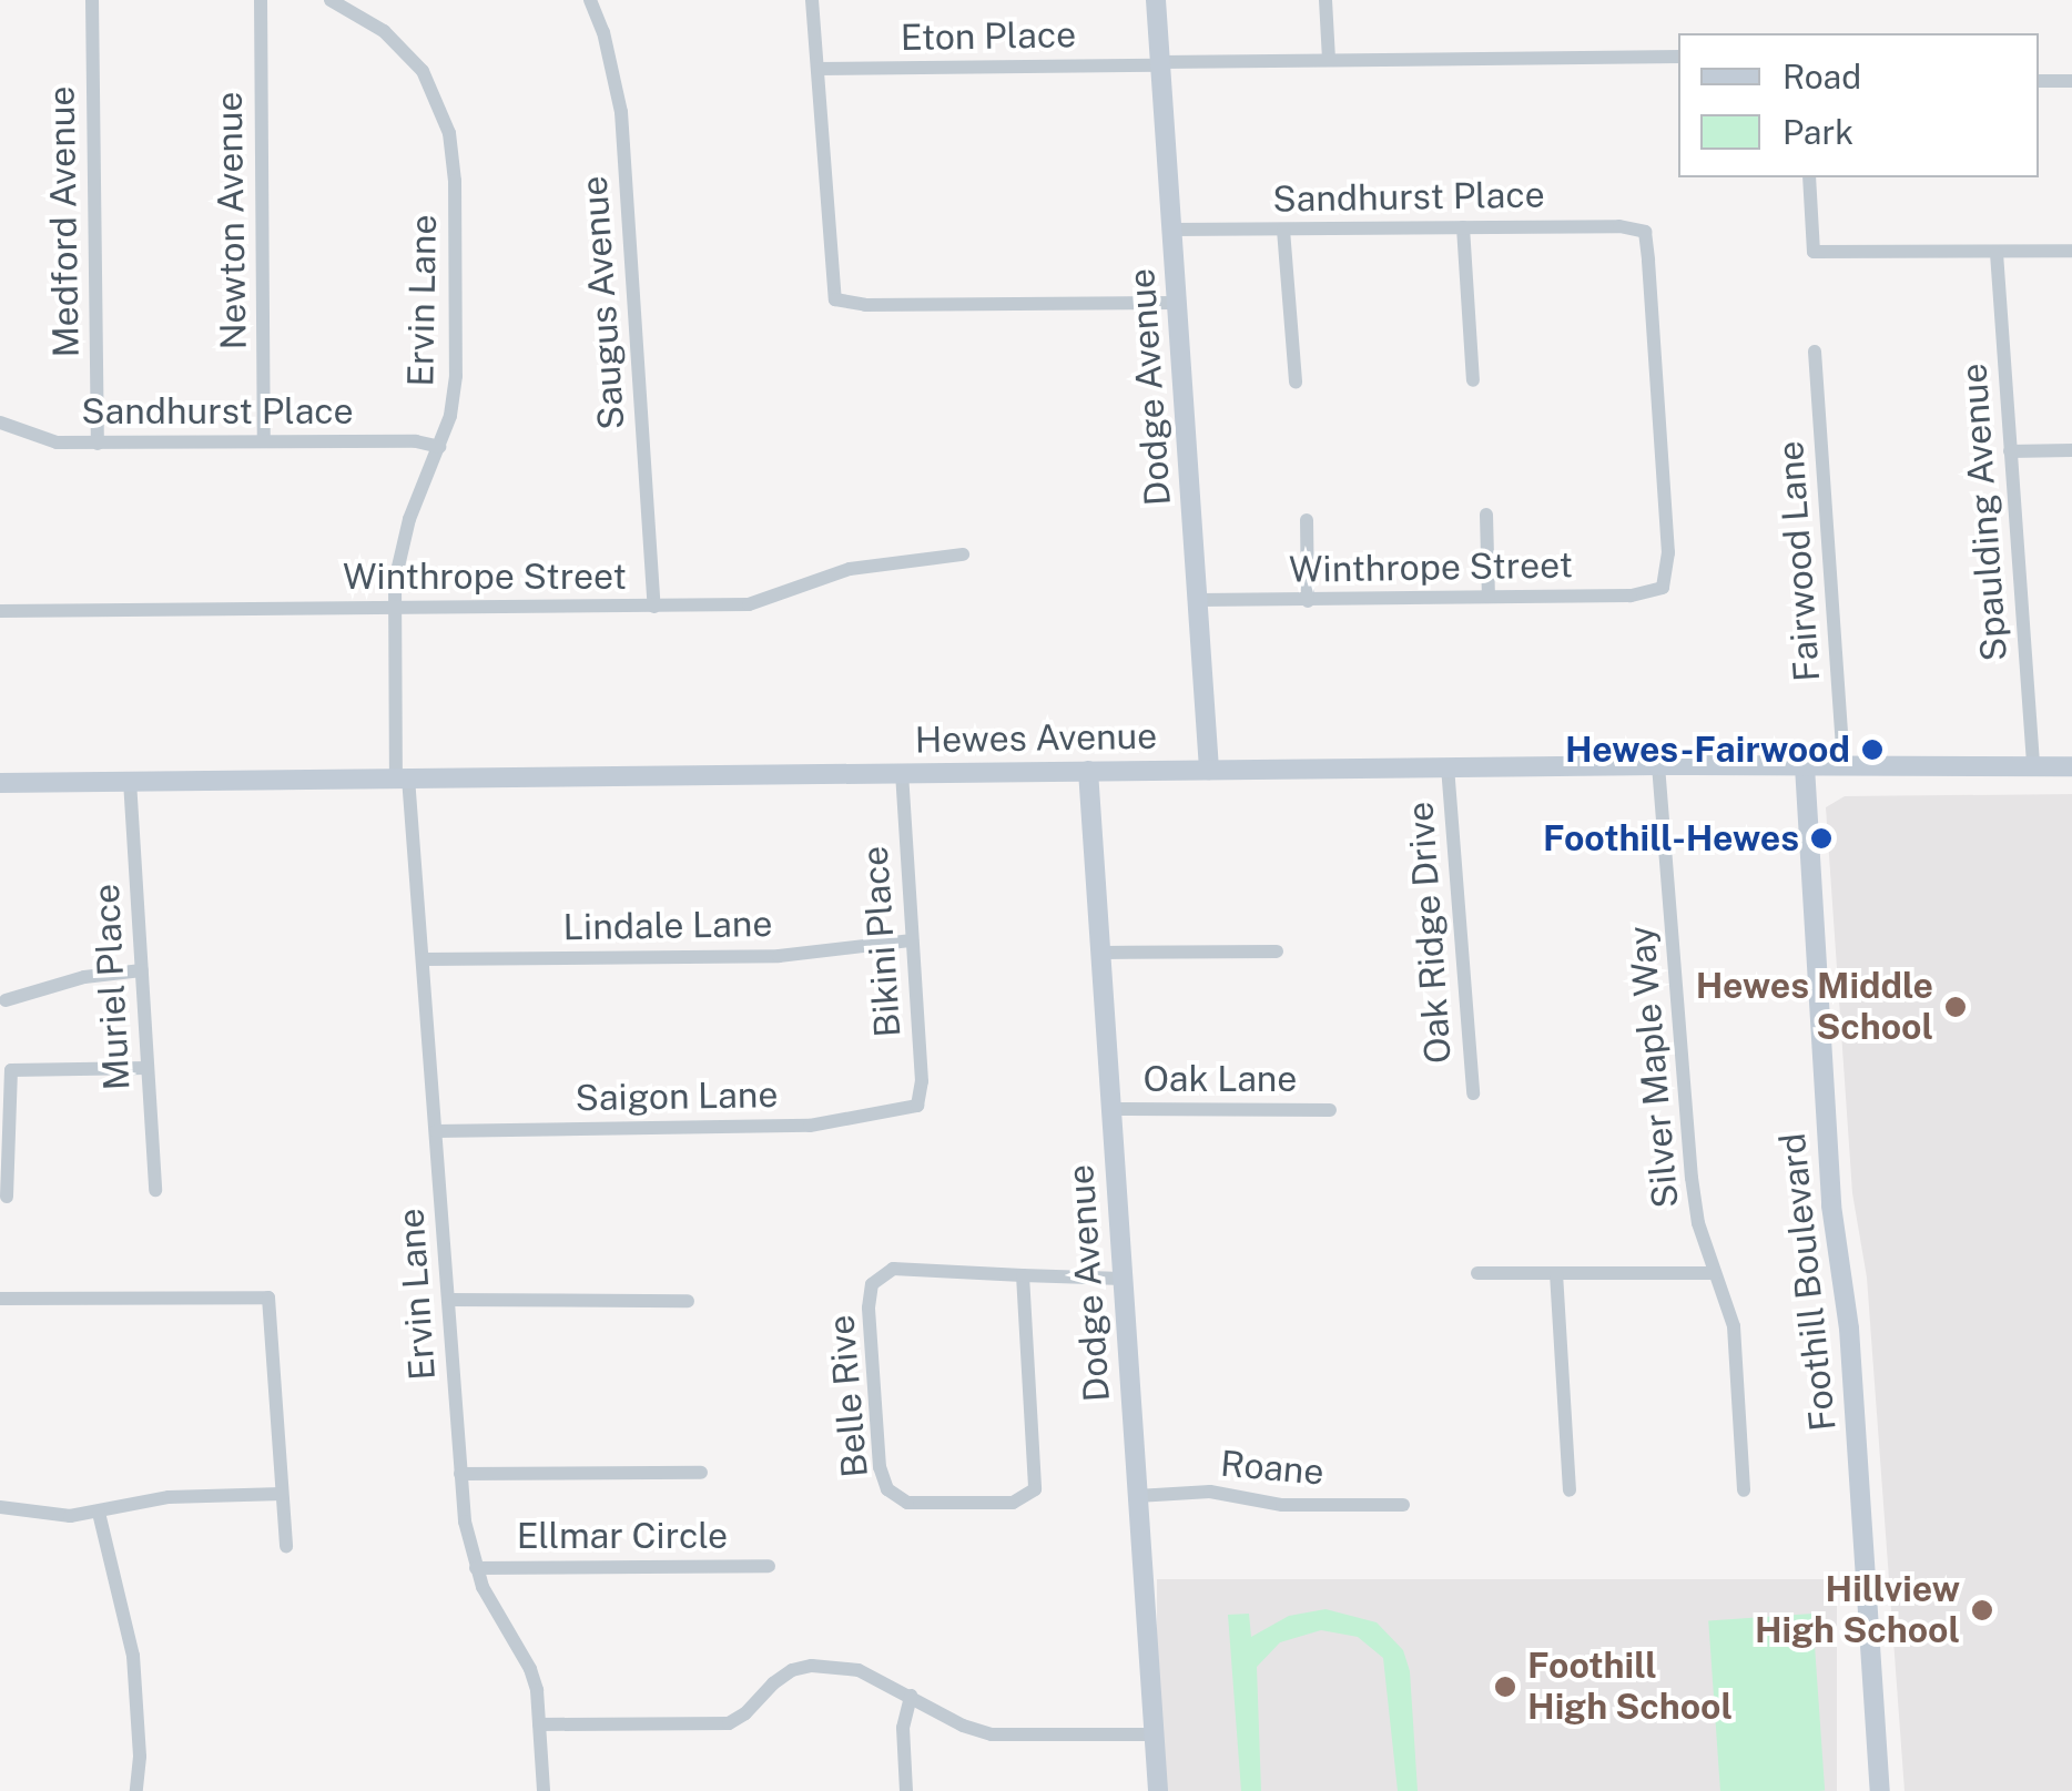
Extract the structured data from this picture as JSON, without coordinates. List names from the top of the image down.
{
  "streets": {
    "street": [
      "Eton Place",
      "Sandhurst Place",
      "Newton Avenue",
      "Medford Avenue",
      "Ervin Lane",
      "Saugus Avenue",
      "Dodge Avenue",
      "Spaulding Avenue",
      "Fairwood Lane",
      "Winthrope Street",
      "Hewes Avenue",
      "Lindale Lane",
      "Oak Ridge Drive",
      "Bikini Place",
      "Muriel Place",
      "Silver Maple Way",
      "Oak Lane",
      "Saigon Lane",
      "Foothill Boulevard",
      "Belle Rive",
      "Roane",
      "Ellmar Circle"
    ]
  },
  "crossings": [
    ["Eton Place", "Dodge Avenue"],
    ["Sandhurst Place", "Newton Avenue"],
    ["Sandhurst Place", "Medford Avenue"],
    ["Sandhurst Place", "Ervin Lane"],
    ["Sandhurst Place", "Dodge Avenue"],
    ["Sandhurst Place", "Winthrope Street"],
    ["Ervin Lane", "Winthrope Street"],
    ["Ervin Lane", "Hewes Avenue"],
    ["Ervin Lane", "Lindale Lane"],
    ["Ervin Lane", "Saigon Lane"],
    ["Ervin Lane", "Ellmar Circle"],
    ["Saugus Avenue", "Winthrope Street"],
    ["Dodge Avenue", "Winthrope Street"],
    ["Dodge Avenue", "Hewes Avenue"],
    ["Dodge Avenue", "Oak Lane"],
    ["Dodge Avenue", "Belle Rive"],
    ["Dodge Avenue", "Roane"],
    ["Spaulding Avenue", "Hewes Avenue"],
    ["Fairwood Lane", "Hewes Avenue"],
    ["Hewes Avenue", "Oak Ridge Drive"],
    ["Hewes Avenue", "Bikini Place"],
    ["Hewes Avenue", "Muriel Place"],
    ["Hewes Avenue", "Silver Maple Way"],
    ["Hewes Avenue", "Foothill Boulevard"],
    ["Lindale Lane", "Bikini Place"],
    ["Bikini Place", "Saigon Lane"]
  ],
  "places": [
    "Hewes-Fairwood",
    "Foothill-Hewes",
    "Hewes Middle School",
    "Hillview High School",
    "Foothill High School"
  ],
  "legend": ["Road", "Park"]
}
